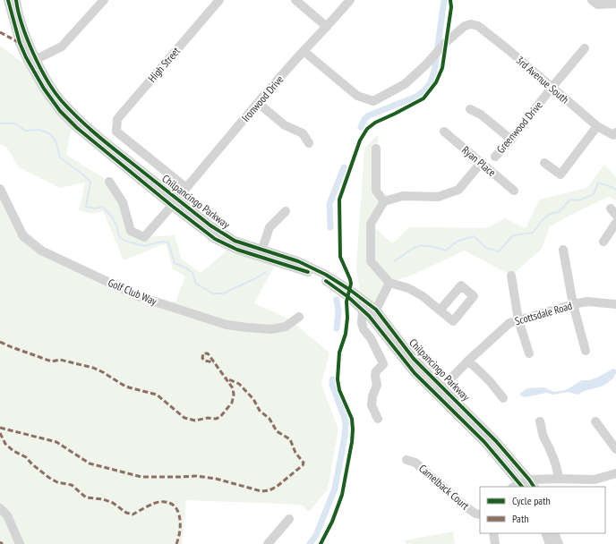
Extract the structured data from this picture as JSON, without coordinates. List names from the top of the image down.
{
  "streets": {
    "street": [
      "High Street",
      "3rd Avenue South",
      "Ironwood Drive",
      "Greenwood Drive",
      "Ryan Place",
      "Chilpancingo Parkway",
      "Golf Club Way",
      "Scottsdale Road",
      "Camelback Court"
    ]
  },
  "crossings": [
    ["High Street", "Ironwood Drive"],
    ["3rd Avenue South", "Ironwood Drive"],
    ["3rd Avenue South", "Greenwood Drive"],
    ["Ironwood Drive", "Chilpancingo Parkway"],
    ["Chilpancingo Parkway", "Scottsdale Road"]
  ],
  "legend": ["Cycle path", "Path"]
}
